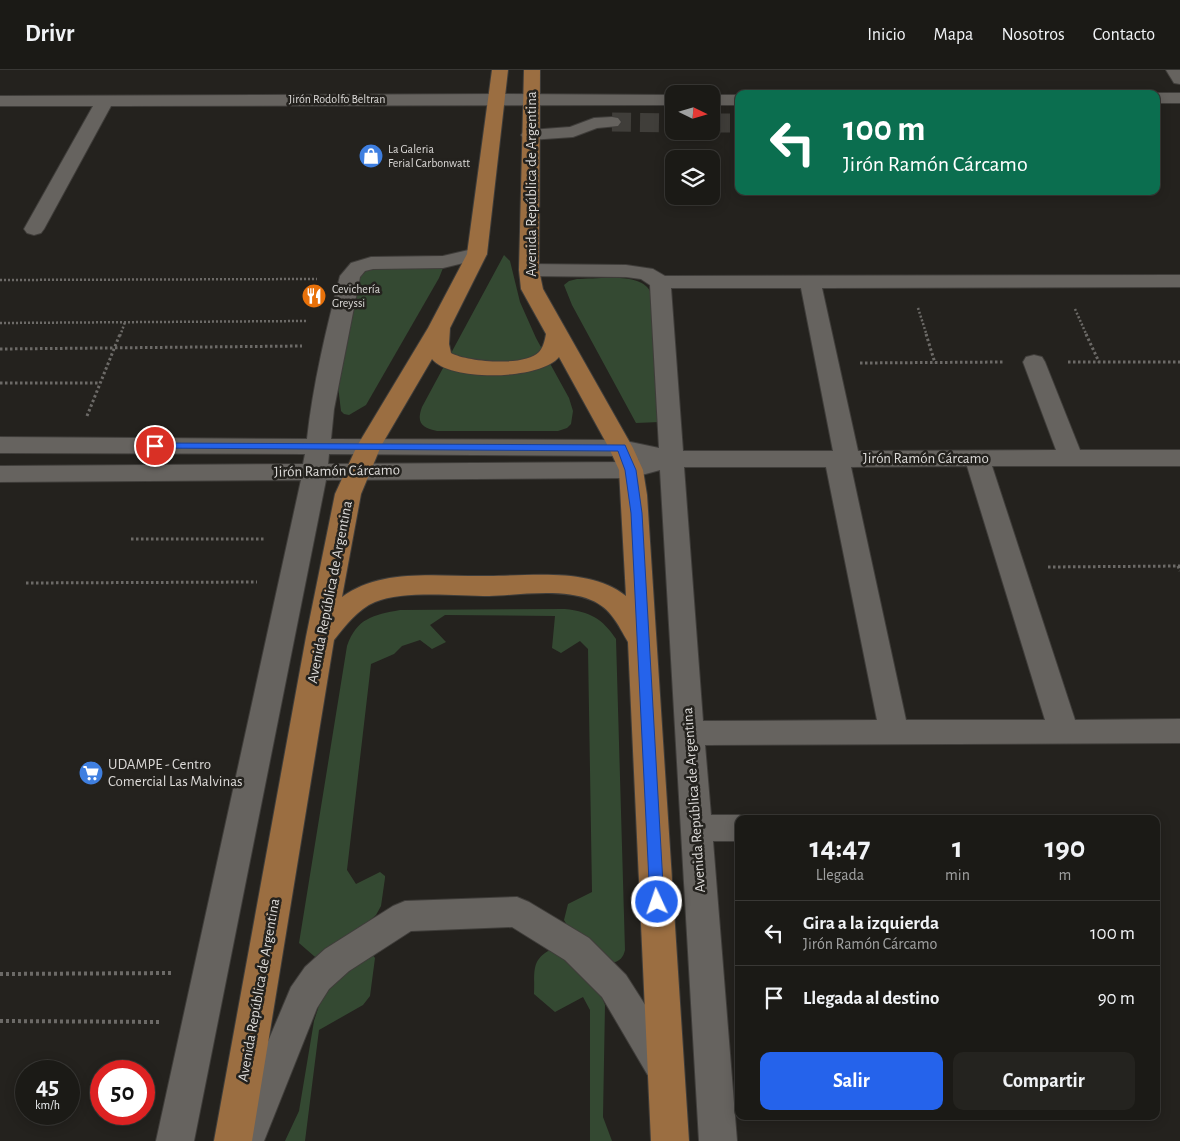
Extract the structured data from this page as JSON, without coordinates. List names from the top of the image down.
{
  "streets": {
    "main road": ["Avenida República de Argentina"],
    "street": ["Jirón Rodolfo Beltran", "Jirón Ramón Cárcamo"]
  },
  "crossings": [
    ["Jirón Rodolfo Beltran", "Avenida República de Argentina"],
    ["Avenida República de Argentina", "Jirón Ramón Cárcamo"]
  ],
  "places": {
    "shop": ["La Galeria Ferial Carbonwatt"],
    "restaurant": ["Cevichería Greyssi"],
    "supermarket": ["UDAMPE - Centro Comercial Las Malvinas"]
  },
  "north": "right",
  "page": {
    "header": "Drivr",
    "nav": [
      "Inicio",
      "Mapa",
      "Nosotros",
      "Contacto"
    ],
    "turn": ["100 m", "Jirón Ramón Cárcamo"],
    "eta": [
      "14:47",
      "Llegada",
      "1",
      "min",
      "190",
      "m"
    ],
    "list": [
      {
        "name": "Gira a la izquierda",
        "note": "Jirón Ramón Cárcamo",
        "value": "100 m"
      },
      {
        "name": "Llegada al destino",
        "value": "90 m"
      }
    ],
    "buttons": ["Salir", "Compartir"],
    "speed": "45 km/h",
    "limit": "50"
  }
}
